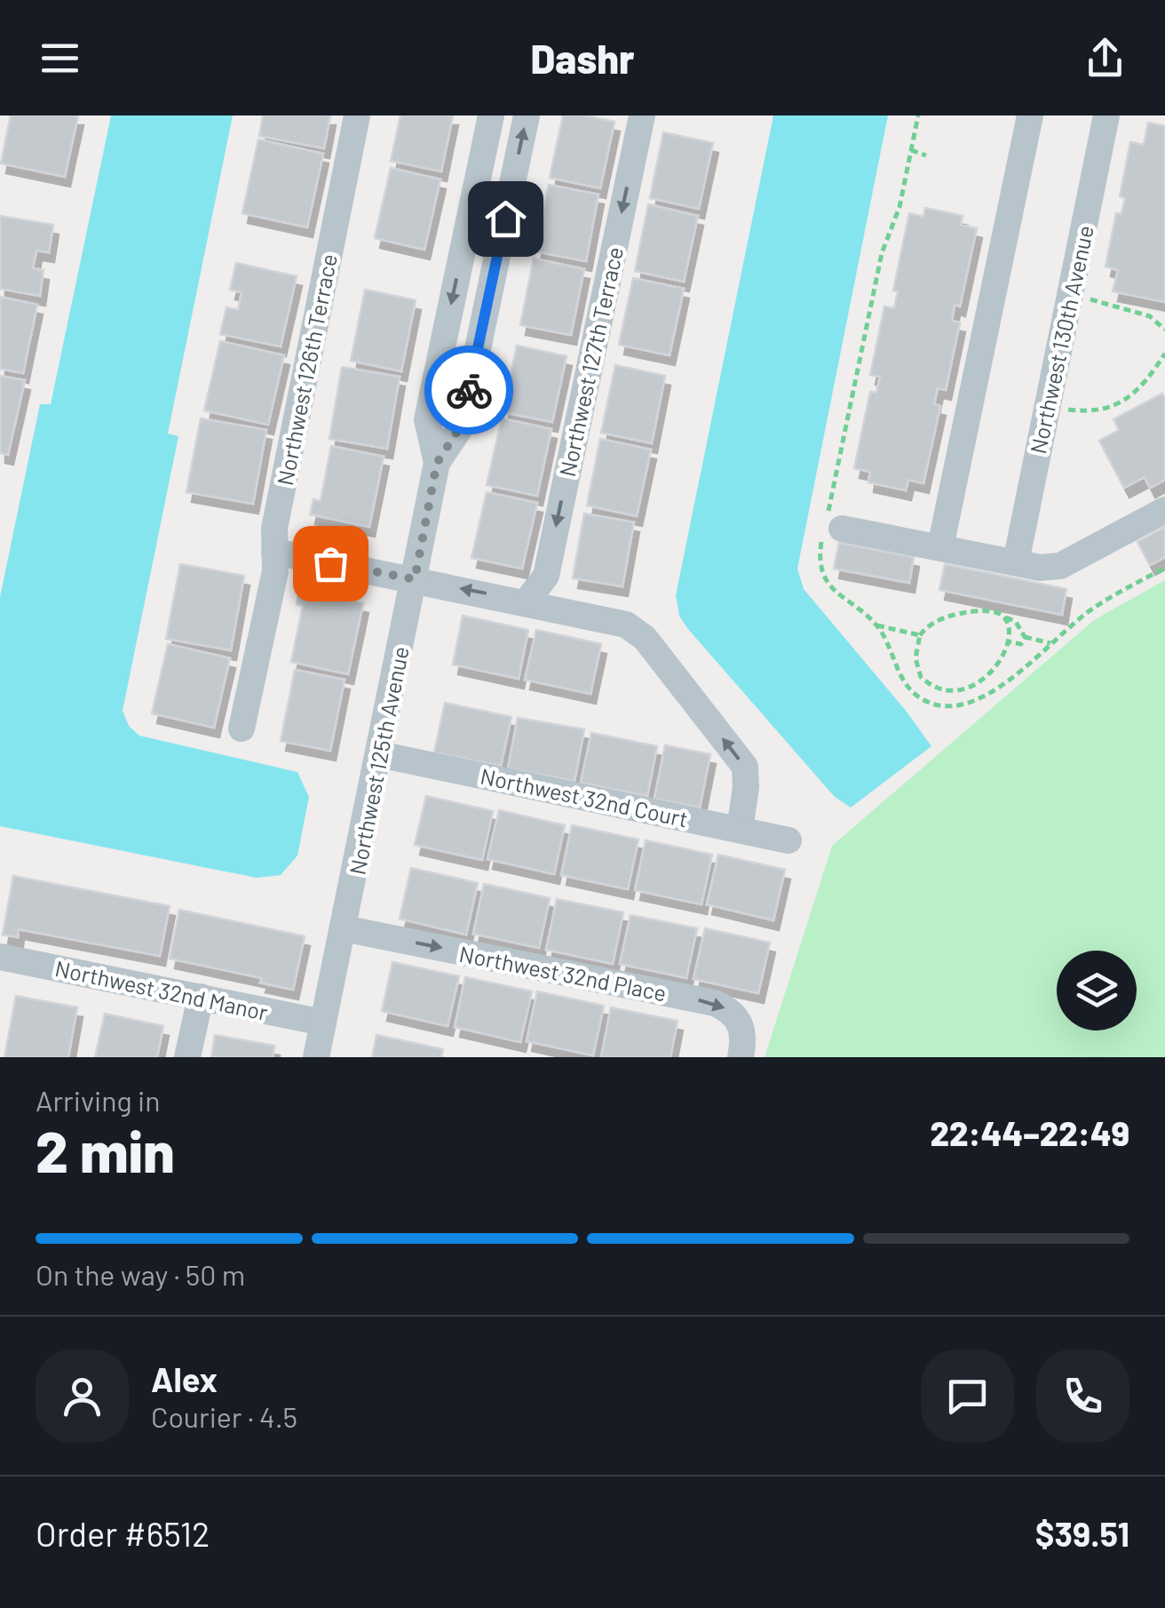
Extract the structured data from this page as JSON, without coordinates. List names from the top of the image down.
{
  "streets": {
    "street": [
      "Northwest 130th Avenue",
      "Northwest 127th Terrace",
      "Northwest 126th Terrace",
      "Northwest 125th Avenue",
      "Northwest 32nd Court",
      "Northwest 32nd Place",
      "Northwest 32nd Manor"
    ]
  },
  "crossings": [
    ["Northwest 125th Avenue", "Northwest 32nd Court"],
    ["Northwest 125th Avenue", "Northwest 32nd Place"],
    ["Northwest 125th Avenue", "Northwest 32nd Manor"]
  ],
  "one_way": ["Northwest 127th Terrace", "Northwest 32nd Place"],
  "page": {
    "header": "Dashr",
    "heading": ["2 min", "Arriving in", "22:44–22:49"],
    "panel": [
      "Alex",
      "Courier · 4.5",
      "Order #6512",
      "$39.51"
    ],
    "bar": "On the way · 50 m"
  }
}
